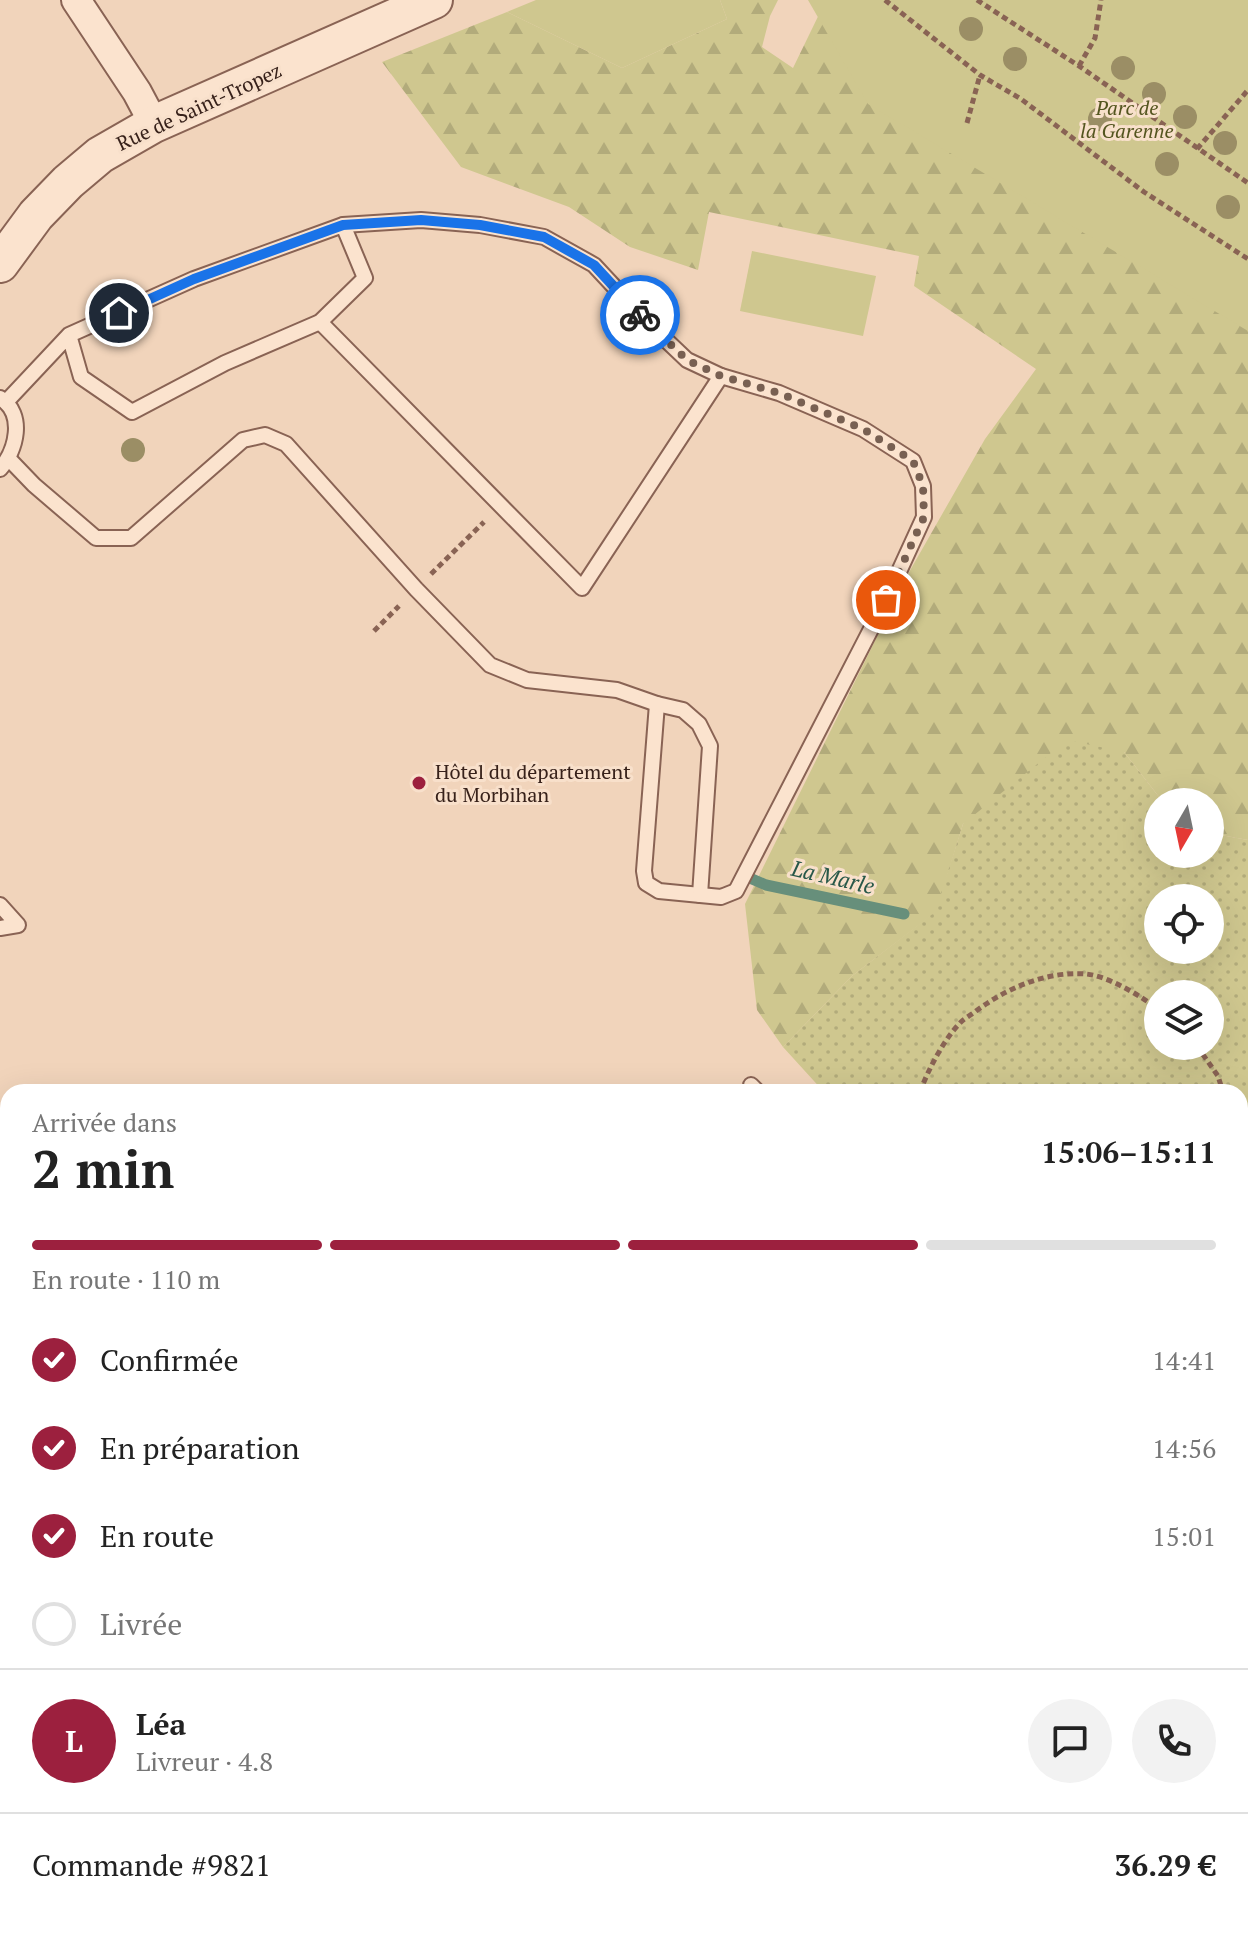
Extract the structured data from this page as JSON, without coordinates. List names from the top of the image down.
{
  "streets": {
    "street": ["Rue de Saint-Tropez"]
  },
  "water": ["La Marle"],
  "parks": ["Parc de la Garenne"],
  "places": ["Hôtel du département du Morbihan"],
  "north": "bottom",
  "page": {
    "heading": ["2 min", "Arrivée dans", "15:06–15:11"],
    "panel": [
      "Léa",
      "Livreur · 4.8",
      "Commande #9821",
      "36.29 €"
    ],
    "bar": "En route · 110 m",
    "list": [
      ["Confirmée", "14:41"],
      ["En préparation", "14:56"],
      ["En route", "15:01"],
      "Livrée"
    ],
    "round": "L"
  }
}
